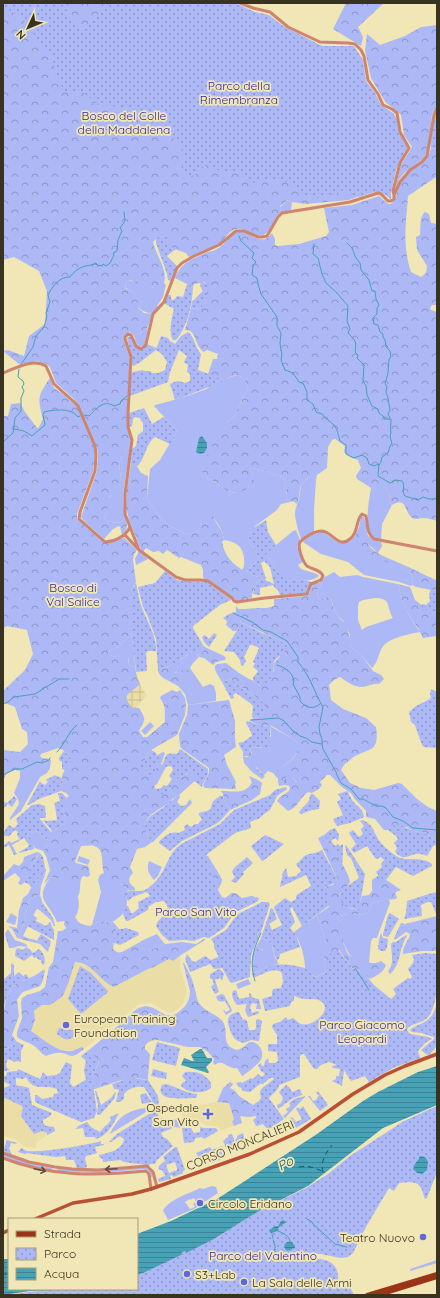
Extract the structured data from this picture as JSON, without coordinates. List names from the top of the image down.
{
  "streets": {
    "main road": ["CORSO MONCALIERI"]
  },
  "water": ["Po"],
  "parks": [
    "Parco della Rimembranza",
    "Bosco del Colle della Maddalena",
    "Bosco di Val Salice",
    "Parco San Vito",
    "Parco Giacomo Leopardi",
    "Parco del Valentino"
  ],
  "places": {
    "other": [
      "European Training Foundation",
      "Circolo Eridano",
      "Teatro Nuovo",
      "S3+Lab",
      "La Sala delle Armi"
    ],
    "health": ["Ospedale San Vito"]
  },
  "legend": ["Strada", "Parco", "Acqua"],
  "north": "bottom left"
}
